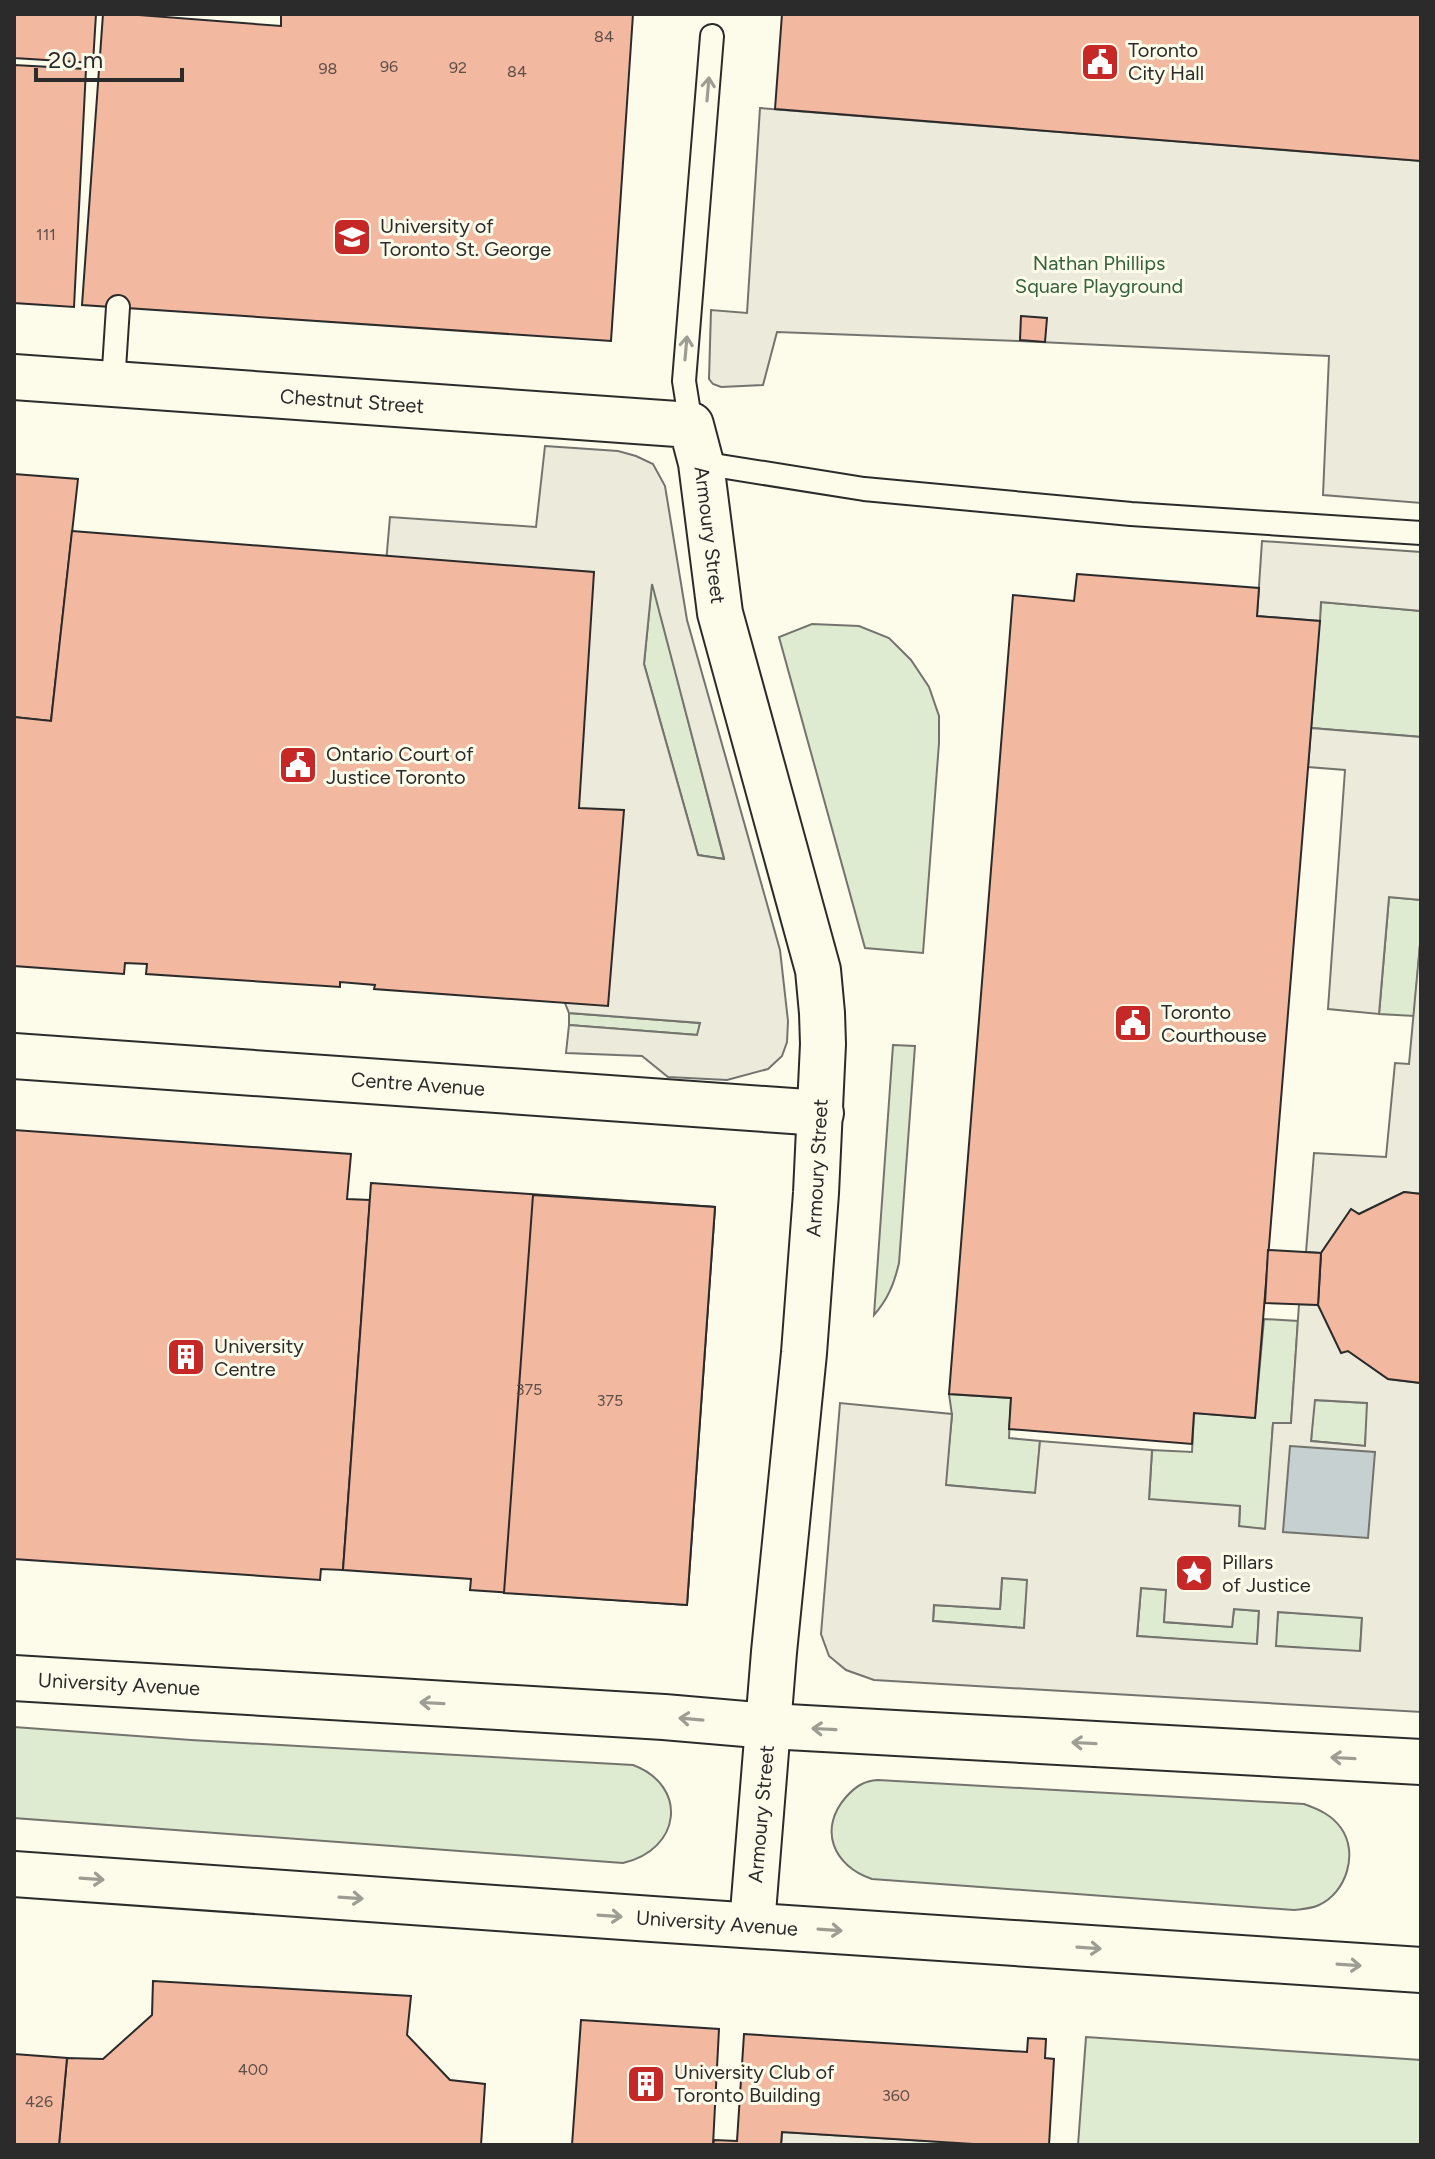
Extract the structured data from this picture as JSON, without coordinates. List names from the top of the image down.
{
  "streets": {
    "street": [
      "Chestnut Street",
      "Armoury Street",
      "Centre Avenue",
      "University Avenue"
    ]
  },
  "crossings": [
    ["Chestnut Street", "Armoury Street"],
    ["Armoury Street", "Centre Avenue"],
    ["Armoury Street", "University Avenue"]
  ],
  "parks": ["Nathan Phillips Square Playground"],
  "places": {
    "public building": ["Toronto City Hall", "Ontario Court of Justice Toronto", "Toronto Courthouse"],
    "school or university": ["University of Toronto St. George"],
    "building": ["University Centre", "University Club of Toronto Building"],
    "place": ["Pillars of Justice"]
  },
  "house_numbers": [
    "84",
    "96",
    "92",
    "98",
    "84",
    "111",
    "375",
    "375",
    "400",
    "360",
    "426"
  ],
  "scale_bar": "20 m"
}
